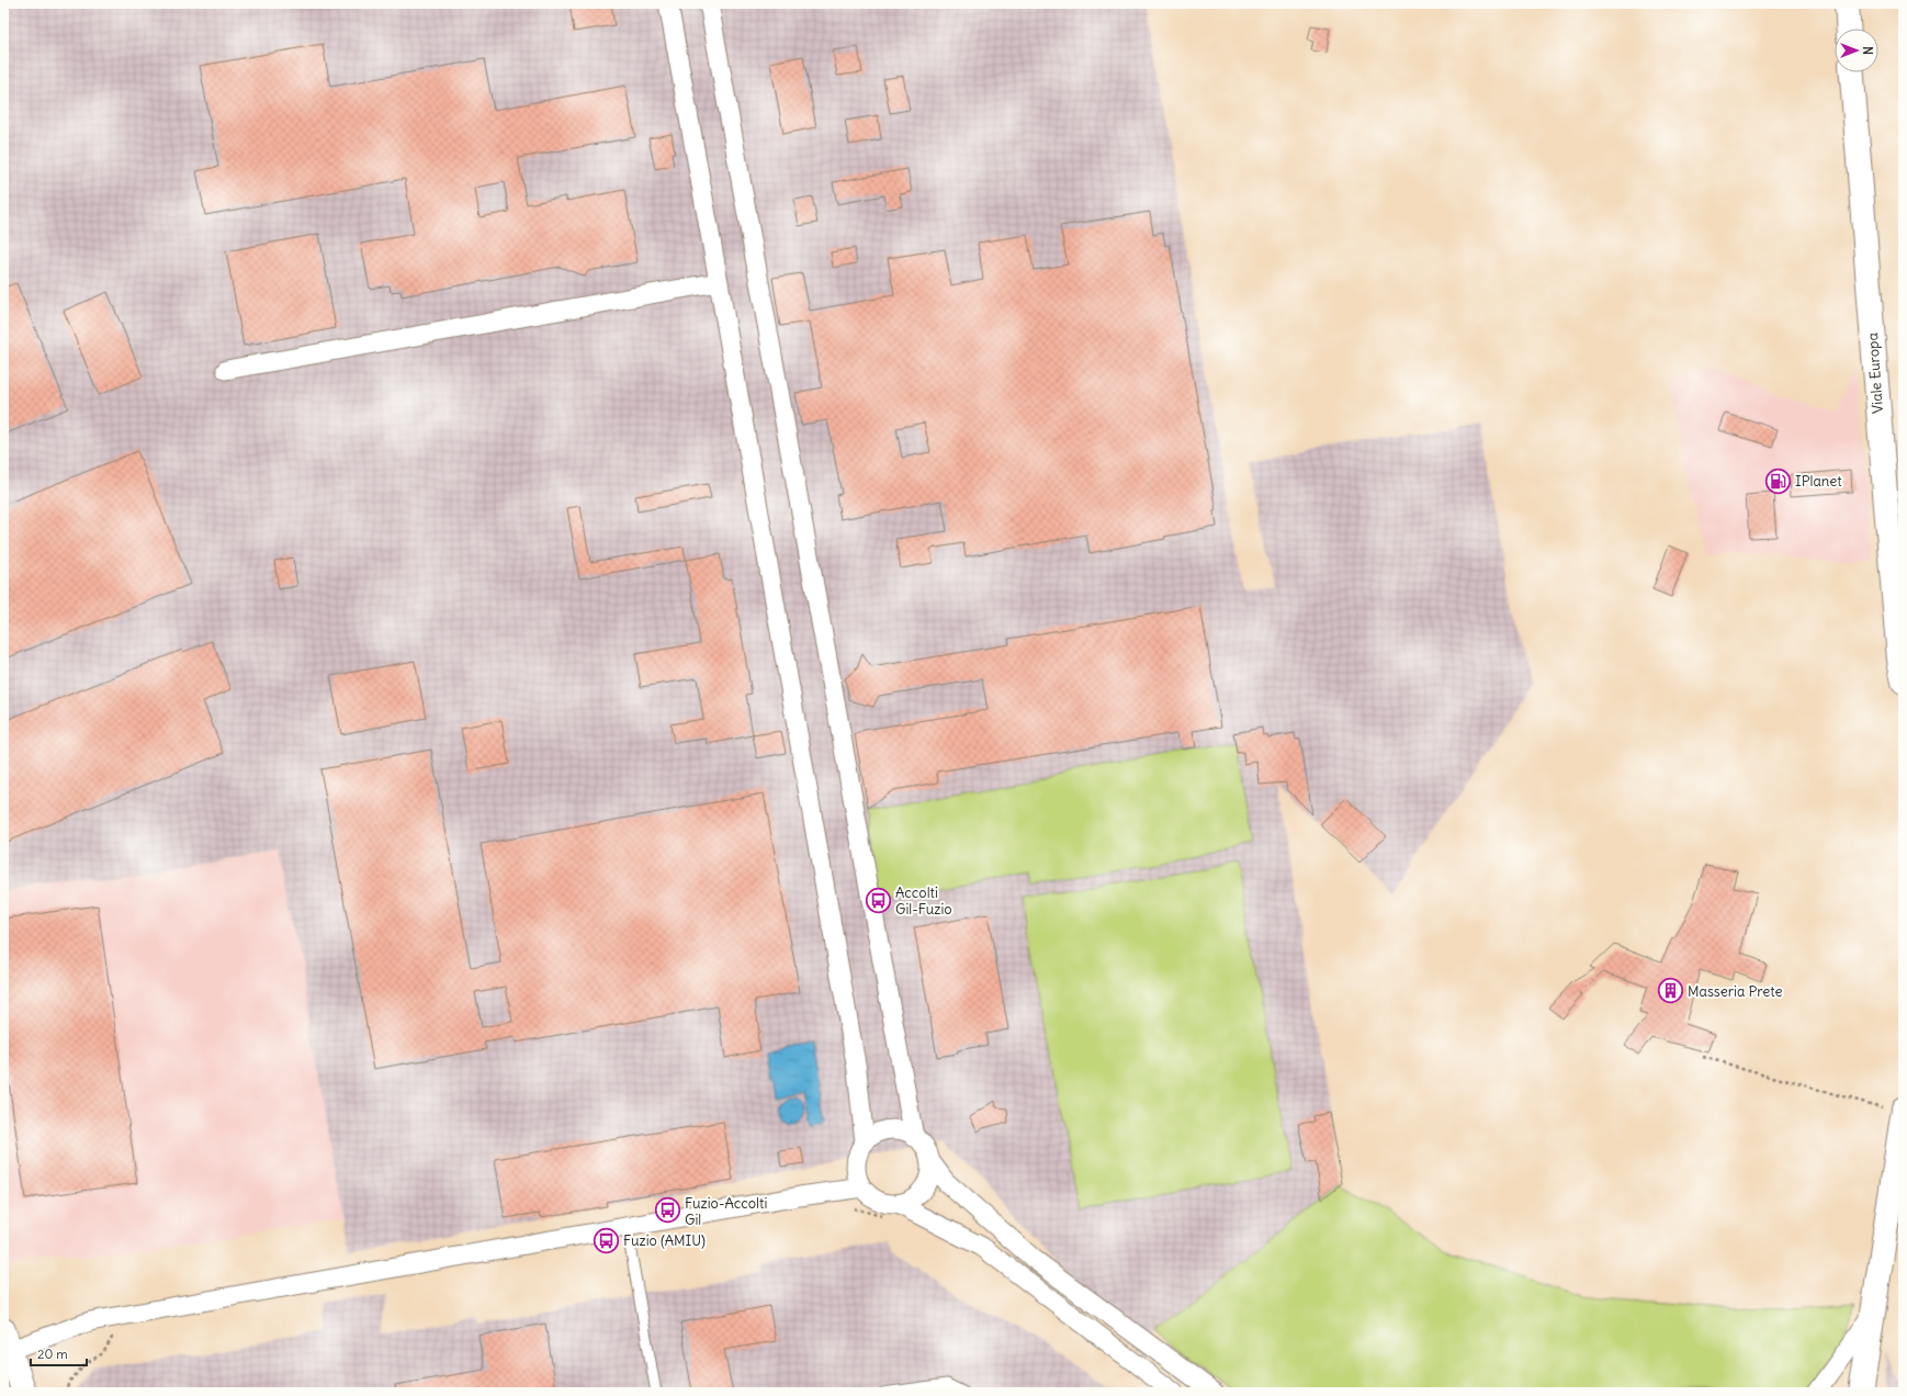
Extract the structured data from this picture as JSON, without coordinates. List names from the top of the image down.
{
  "streets": {
    "main road": ["Viale Europa"]
  },
  "places": {
    "fuel station": ["IPlanet"],
    "bus stop": ["Accolti Gil-Fuzio", "Fuzio-Accolti Gil", "Fuzio (AMIU)"],
    "building": ["Masseria Prete"]
  },
  "scale_bar": "20 m",
  "north": "right"
}
